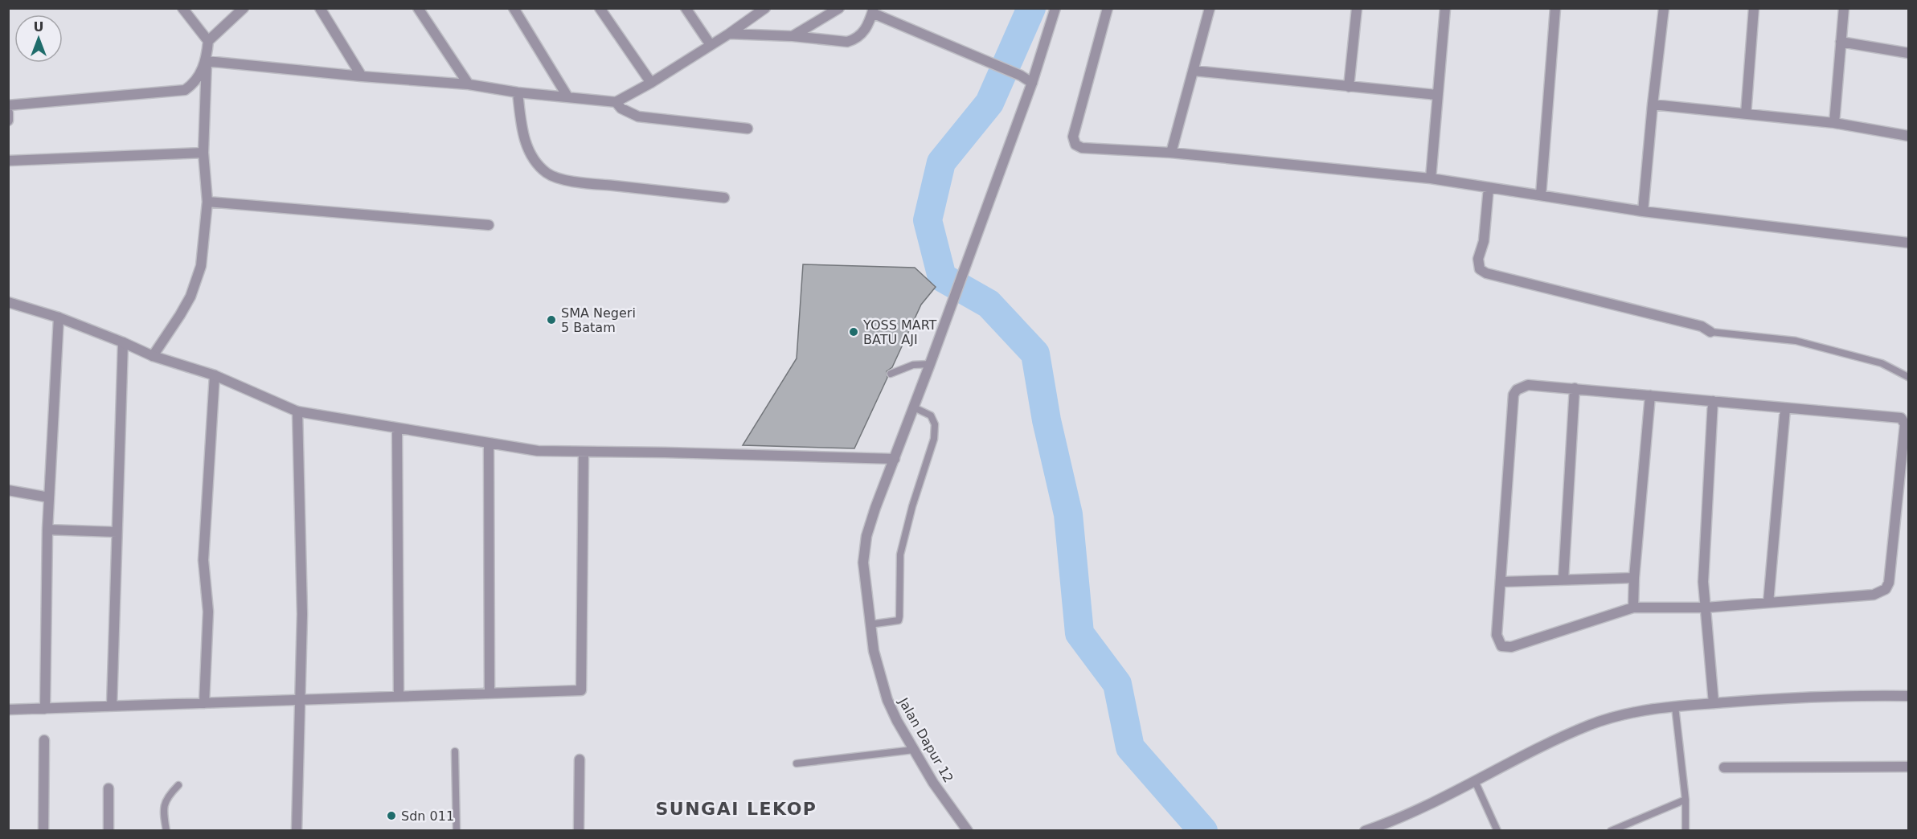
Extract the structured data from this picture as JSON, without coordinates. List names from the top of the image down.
{
  "streets": {
    "street": ["Jalan Dapur 12"]
  },
  "districts": ["SUNGAI LEKOP"],
  "places": ["SMA Negeri 5 Batam", "YOSS MART BATU AJI", "Sdn 011"],
  "north": "top"
}
